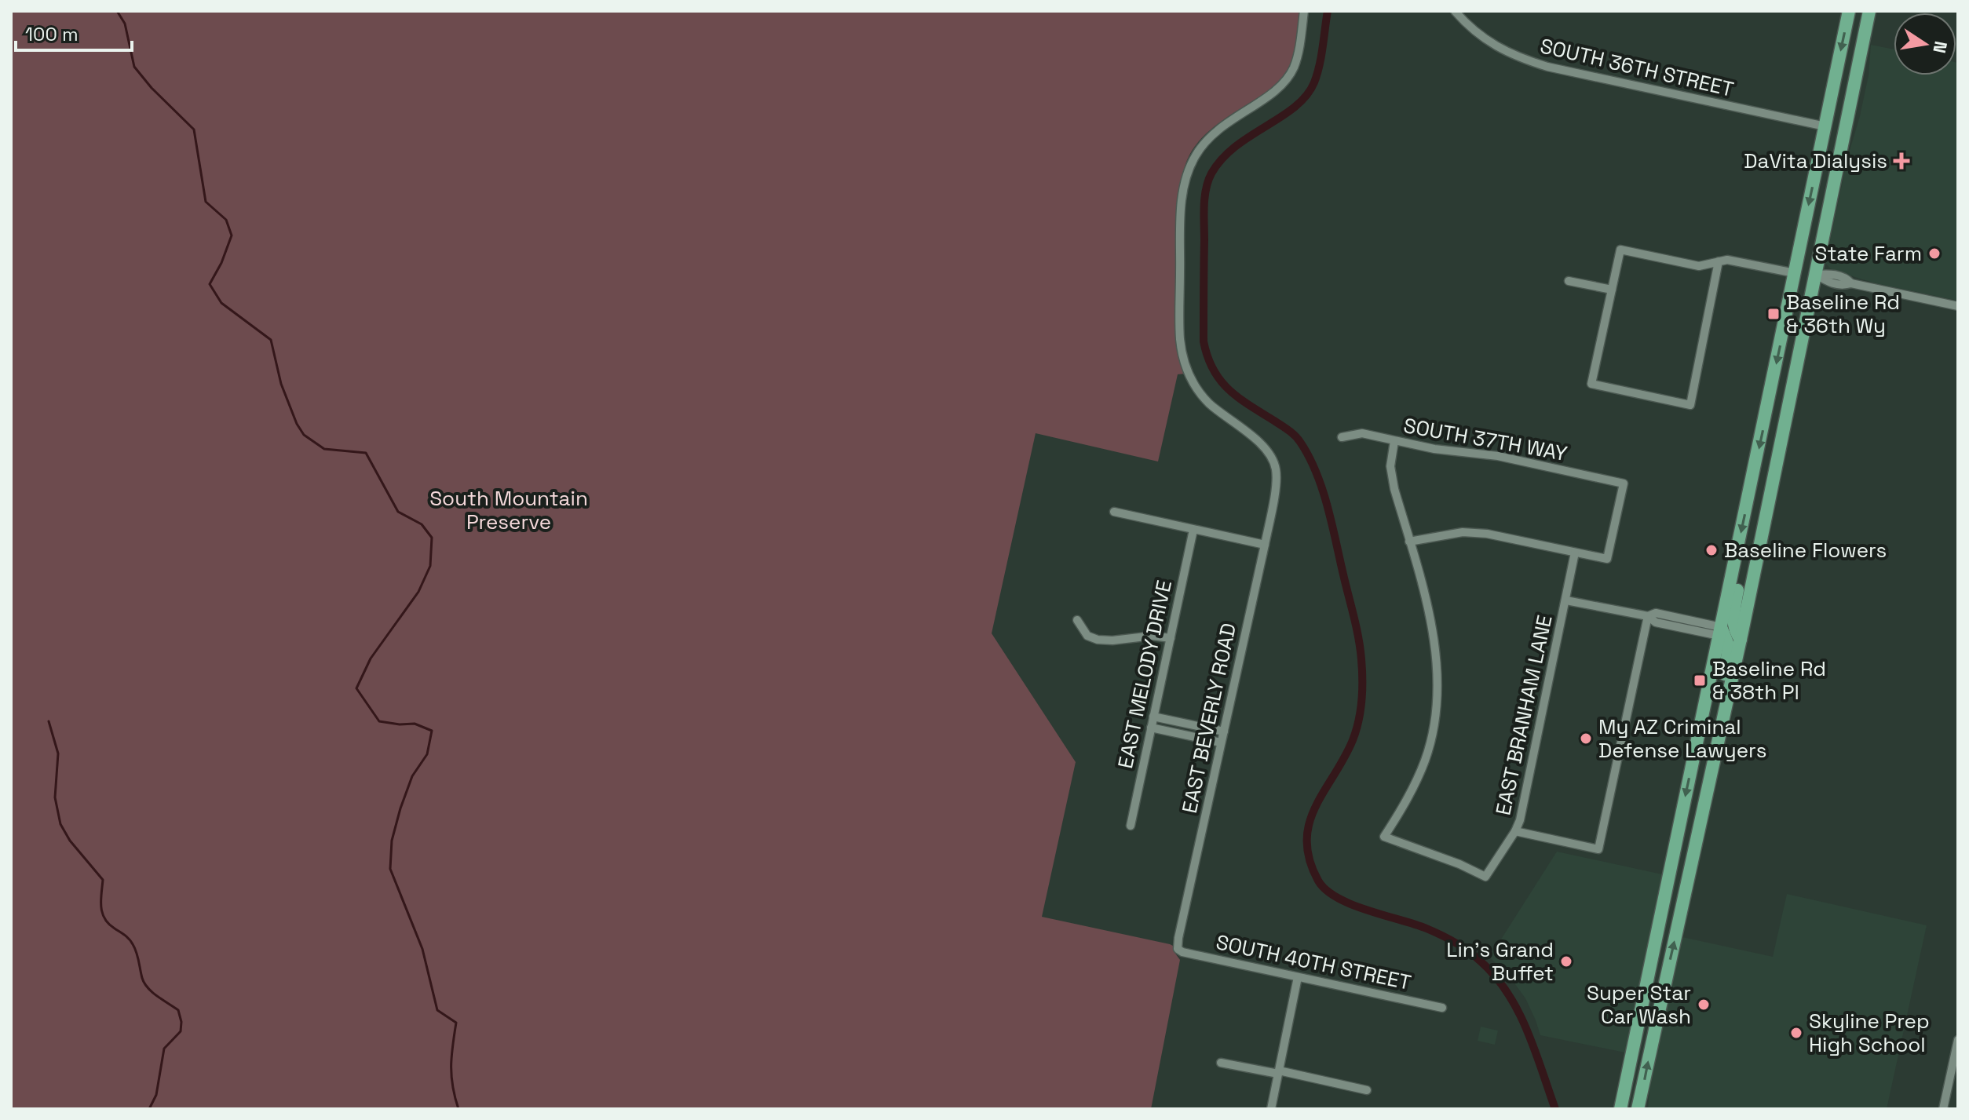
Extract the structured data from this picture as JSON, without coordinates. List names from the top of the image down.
{
  "streets": {
    "street": [
      "SOUTH 36TH STREET",
      "SOUTH 37TH WAY",
      "EAST MELODY DRIVE",
      "EAST BRANHAM LANE",
      "EAST BEVERLY ROAD",
      "SOUTH 40TH STREET"
    ]
  },
  "crossings": [
    ["SOUTH 37TH WAY", "EAST BRANHAM LANE"],
    ["EAST BEVERLY ROAD", "SOUTH 40TH STREET"]
  ],
  "parks": ["South Mountain Preserve"],
  "places": {
    "health": ["DaVita Dialysis"],
    "other": [
      "State Farm",
      "Baseline Flowers",
      "My AZ Criminal Defense Lawyers",
      "Lin's Grand Buffet",
      "Super Star Car Wash",
      "Skyline Prep High School"
    ],
    "transit": ["Baseline Rd & 36th Wy", "Baseline Rd & 38th Pl"]
  },
  "scale_bar": "100 m",
  "north": "right"
}
